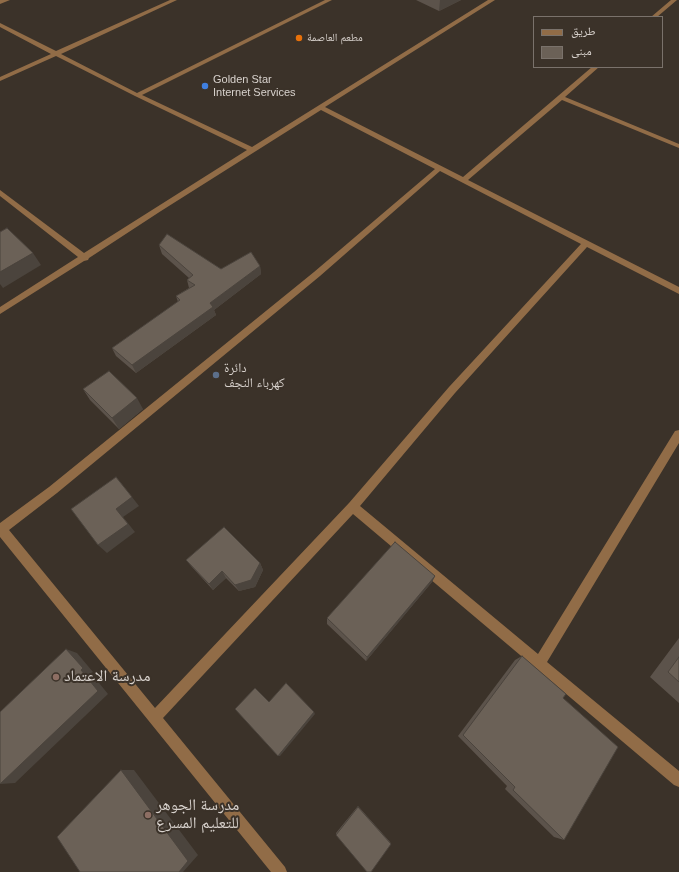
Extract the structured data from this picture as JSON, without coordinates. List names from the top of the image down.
{
  "places": [
    "مطعم العاصمة",
    "Golden Star Internet Services",
    "دائرة كهرباء النجف",
    "مدرسة الاعتماد",
    "مدرسة الجوهر للتعليم المسرع"
  ],
  "legend": ["طريق", "مبنى"]
}
